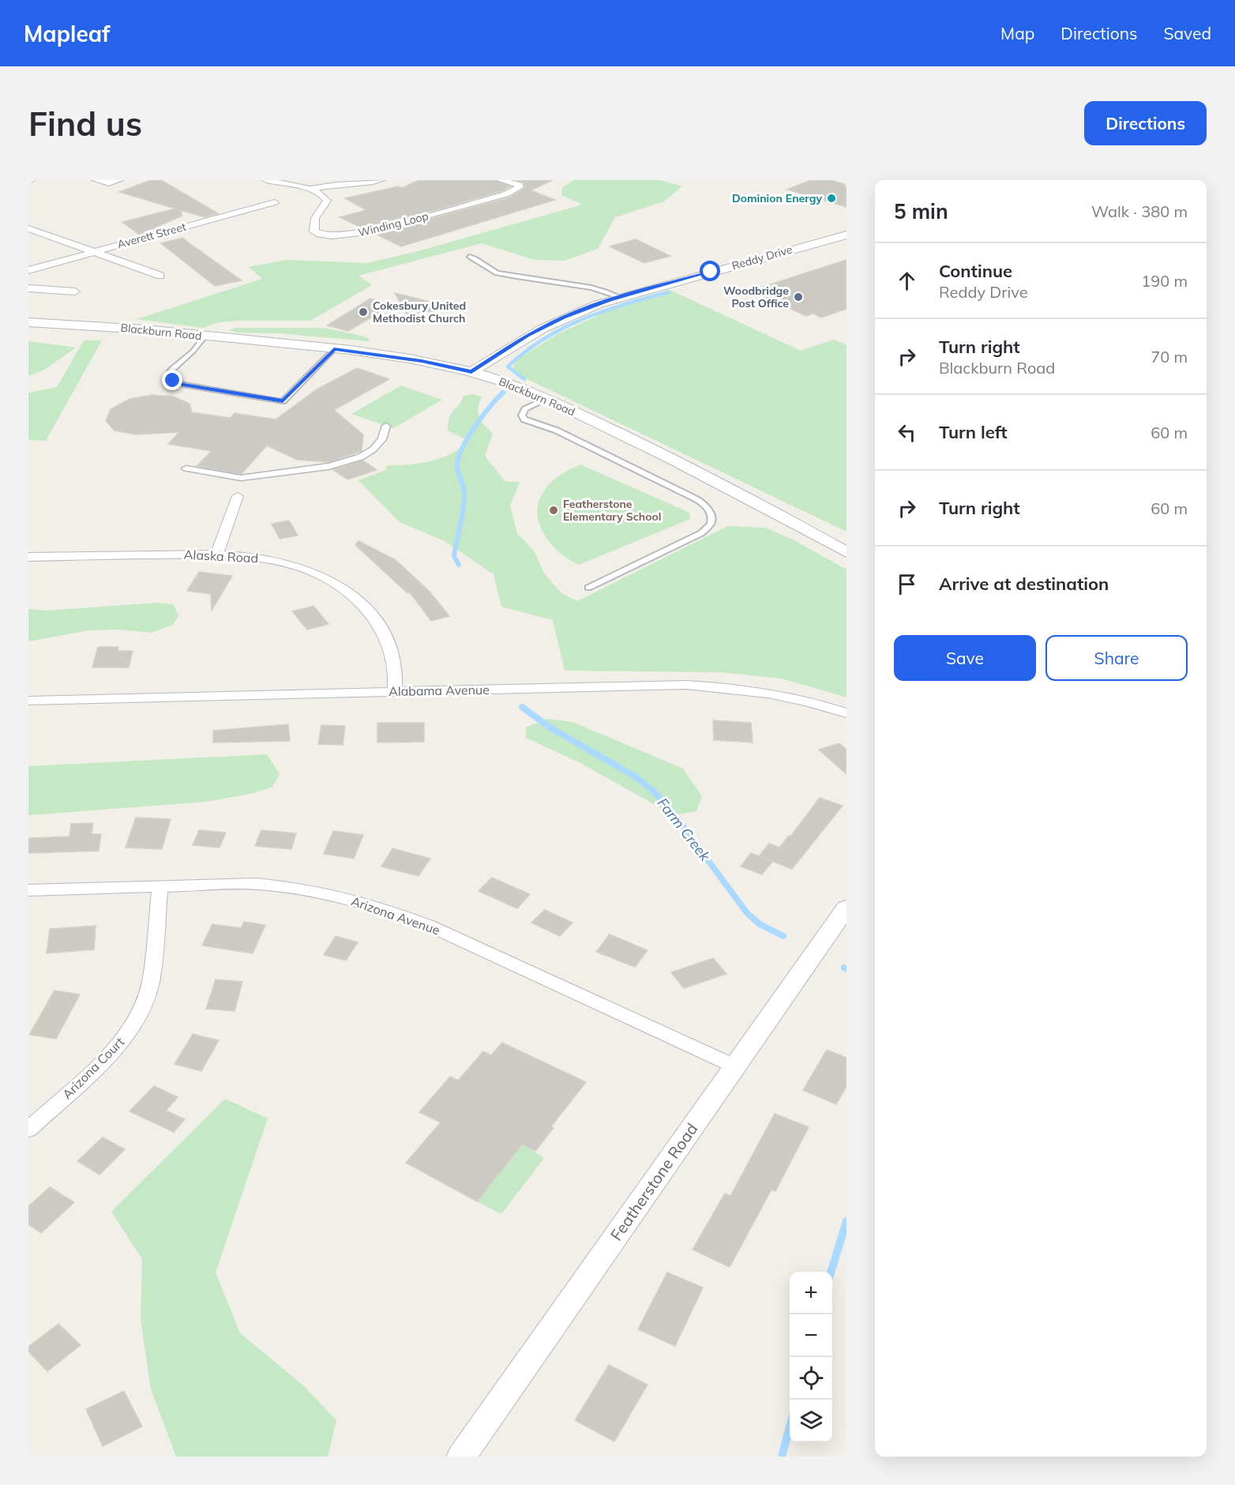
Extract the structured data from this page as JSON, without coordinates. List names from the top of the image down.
{
  "streets": {
    "street": [
      "Winding Loop",
      "Averett Street",
      "Reddy Drive",
      "Blackburn Road",
      "Alaska Road",
      "Alabama Avenue",
      "Arizona Avenue",
      "Arizona Court",
      "Featherstone Road"
    ]
  },
  "crossings": [
    ["Reddy Drive", "Blackburn Road"],
    ["Alaska Road", "Alabama Avenue"],
    ["Arizona Avenue", "Arizona Court"],
    ["Arizona Avenue", "Featherstone Road"]
  ],
  "water": ["Farm Creek"],
  "places": [
    "Dominion Energy",
    "Woodbridge Post Office",
    "Cokesbury United Methodist Church",
    "Featherstone Elementary School"
  ],
  "page": {
    "header": "Mapleaf",
    "nav": ["Map", "Directions", "Saved"],
    "buttons": [
      "Directions",
      ["Save", "Share"]
    ],
    "title": "Find us",
    "heading": ["5 min", "Walk · 380 m"],
    "list": [
      ["Continue", "Reddy Drive", "190 m"],
      ["Turn right", "Blackburn Road", "70 m"],
      ["Turn left", "60 m"],
      ["Turn right", "60 m"],
      "Arrive at destination"
    ],
    "map_buttons": ["+", "−"]
  }
}
